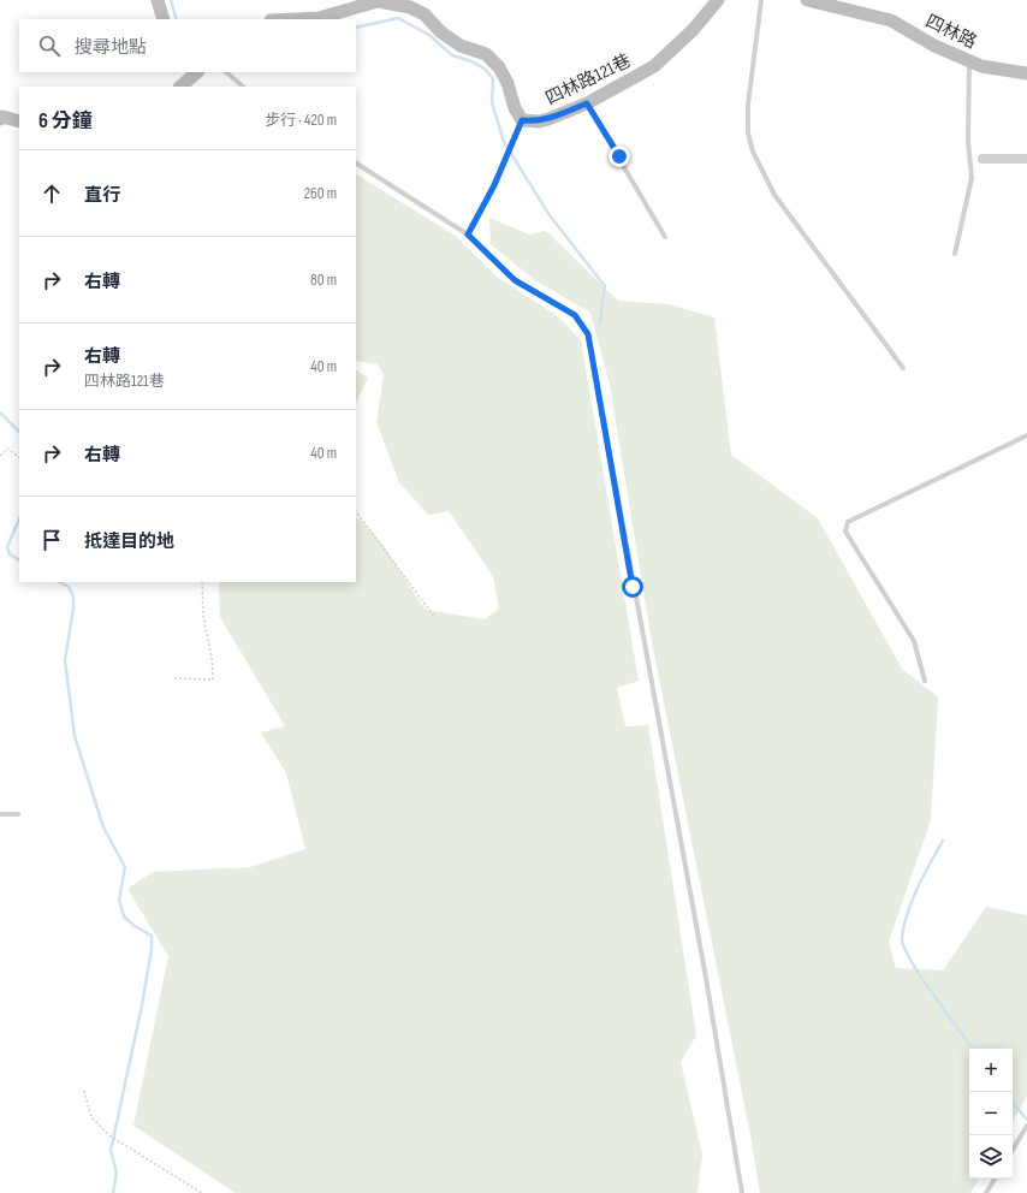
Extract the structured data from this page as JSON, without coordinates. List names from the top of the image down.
{
  "streets": {
    "street": ["四林路", "四林路121巷"]
  },
  "page": {
    "search": "搜尋地點",
    "heading": ["6 分鐘", "步行 · 420 m"],
    "list": [
      ["直行", "260 m"],
      ["右轉", "80 m"],
      ["右轉", "四林路121巷", "40 m"],
      ["右轉", "40 m"],
      "抵達目的地"
    ],
    "map_buttons": ["+", "−"]
  }
}
